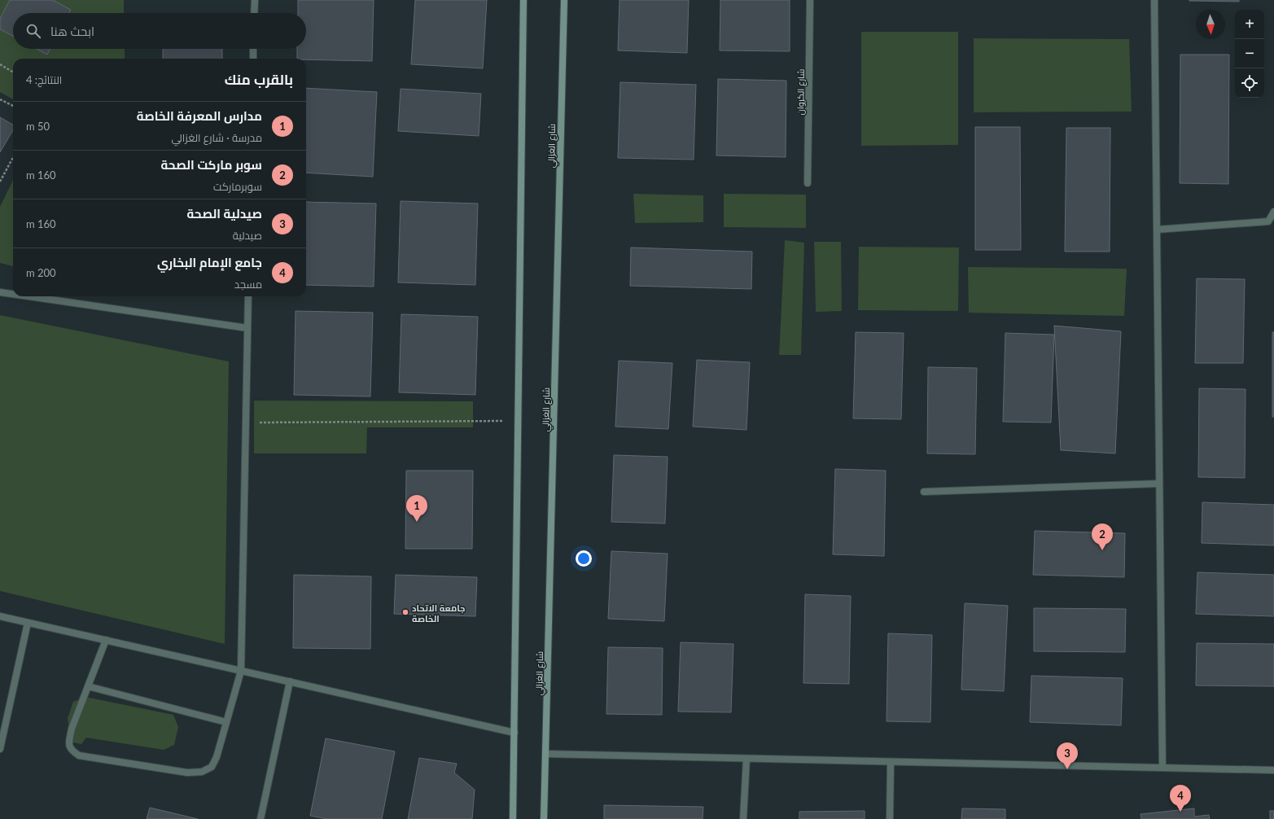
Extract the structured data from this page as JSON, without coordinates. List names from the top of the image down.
{
  "streets": {
    "main road": ["شارع الغزالي"],
    "street": ["شارع الكروان"]
  },
  "places": ["جامعة الاتحاد الخاصة"],
  "north": "bottom",
  "page": {
    "map_buttons": ["+", "−"],
    "search": "ابحث هنا",
    "heading": ["بالقرب منك", "النتائج: 4"],
    "list": [
      {
        "mark": "1",
        "name": "مدارس المعرفة الخاصة",
        "note": "مدرسة · شارع الغزالي",
        "value": "50 m"
      },
      {
        "mark": "2",
        "name": "سوبر ماركت الصحة",
        "note": "سوبرماركت",
        "value": "160 m"
      },
      {
        "mark": "3",
        "name": "صيدلية الصحة",
        "note": "صيدلية",
        "value": "160 m"
      },
      {
        "mark": "4",
        "name": "جامع الإمام البخاري",
        "note": "مسجد",
        "value": "200 m"
      }
    ],
    "pins": [
      "1",
      "2",
      "3",
      "4"
    ]
  }
}
